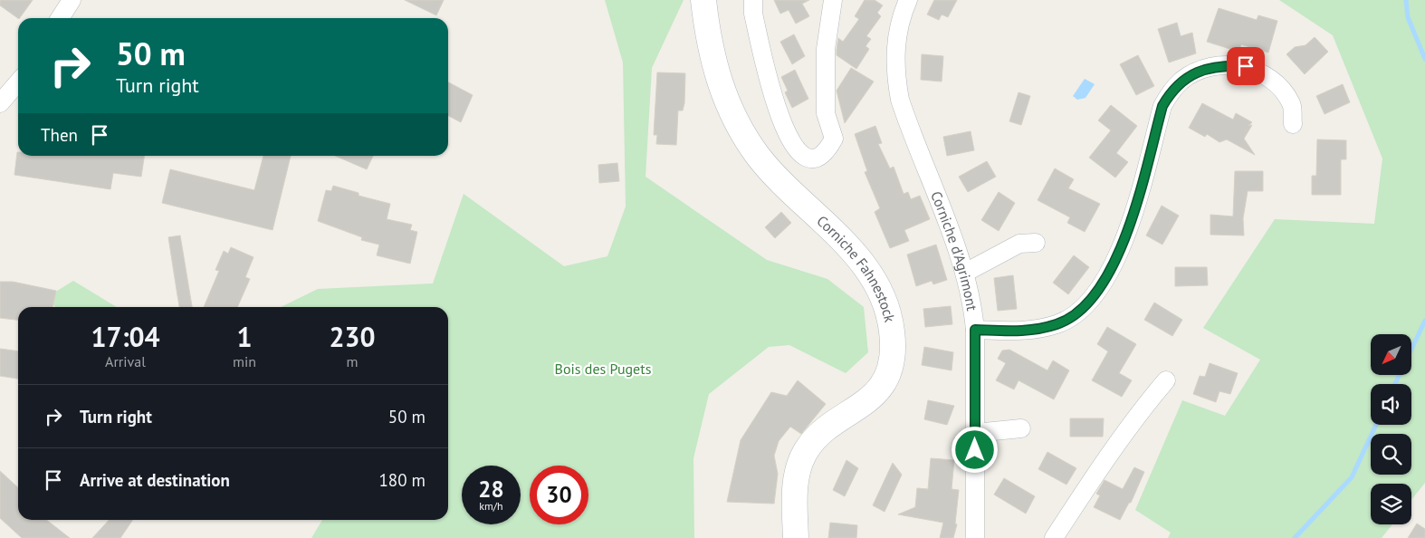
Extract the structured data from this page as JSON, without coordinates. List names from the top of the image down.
{
  "streets": {
    "main road": ["Corniche Fahnestock"],
    "street": ["Corniche d'Agrimont"]
  },
  "parks": ["Bois des Pugets"],
  "north": "bottom left",
  "page": {
    "turn": ["50 m", "Turn right"],
    "then": "Then",
    "eta": [
      "17:04",
      "Arrival",
      "1",
      "min",
      "230",
      "m"
    ],
    "list": [
      {
        "name": "Turn right",
        "value": "50 m"
      },
      {
        "name": "Arrive at destination",
        "value": "180 m"
      }
    ],
    "speed": "28 km/h",
    "limit": "30"
  }
}
